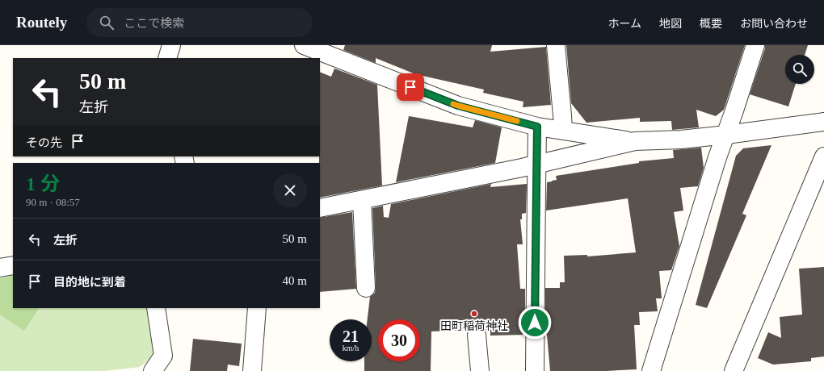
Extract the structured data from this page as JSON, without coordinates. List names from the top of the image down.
{
  "places": ["田町稲荷神社"],
  "page": {
    "header": "Routely",
    "search": "ここで検索",
    "nav": [
      "ホーム",
      "地図",
      "概要",
      "お問い合わせ"
    ],
    "turn": ["50 m", "左折"],
    "then": "その先",
    "heading": ["1 分", "90 m · 08:57"],
    "list": [
      {
        "name": "左折",
        "value": "50 m"
      },
      {
        "name": "目的地に到着",
        "value": "40 m"
      }
    ],
    "speed": "21 km/h",
    "limit": "30"
  }
}
